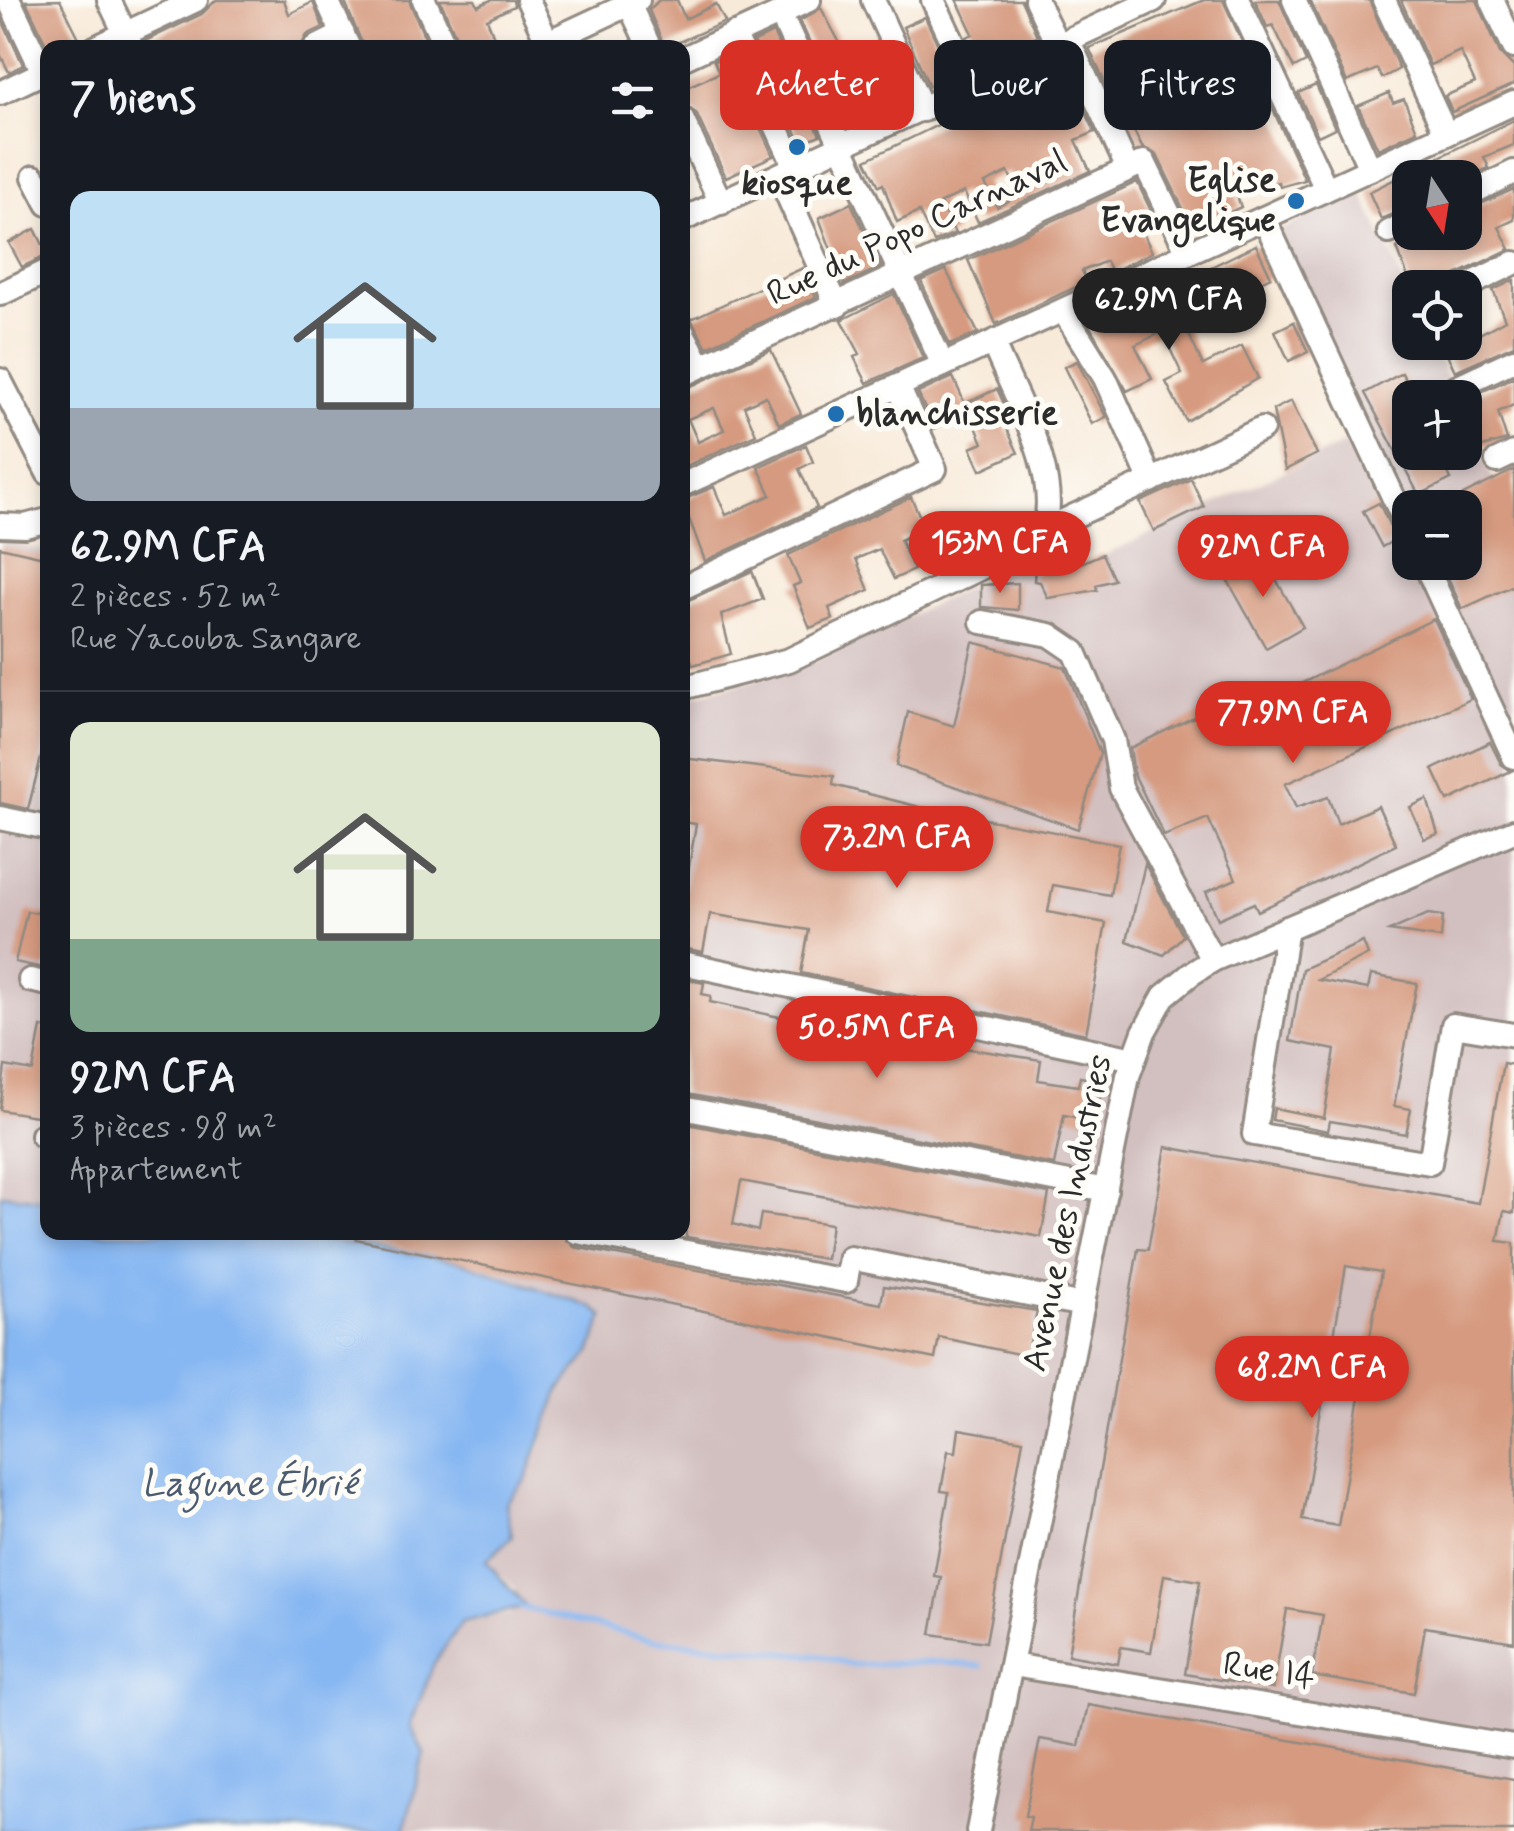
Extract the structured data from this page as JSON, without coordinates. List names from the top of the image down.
{
  "streets": {
    "street": ["Rue du Popo Carnaval", "Avenue des Industries", "Rue I4"]
  },
  "crossings": [
    ["Avenue des Industries", "Rue I4"]
  ],
  "water": ["Lagune Ébrié"],
  "places": ["kiosque", "Eglise Evangelique", "blanchisserie"],
  "north": "bottom",
  "page": {
    "chip": ["Acheter", "Louer", "Filtres"],
    "heading": "7 biens",
    "map_buttons": ["+", "−"],
    "list": [
      {
        "name": "62.9M CFA",
        "note": "2 pièces · 52 m² · Rue Yacouba Sangare"
      },
      {
        "name": "92M CFA",
        "note": "3 pièces · 98 m² · Appartement"
      }
    ],
    "price": [
      "62.9M CFA",
      "153M CFA",
      "92M CFA",
      "77.9M CFA",
      "73.2M CFA",
      "50.5M CFA",
      "68.2M CFA"
    ]
  }
}
